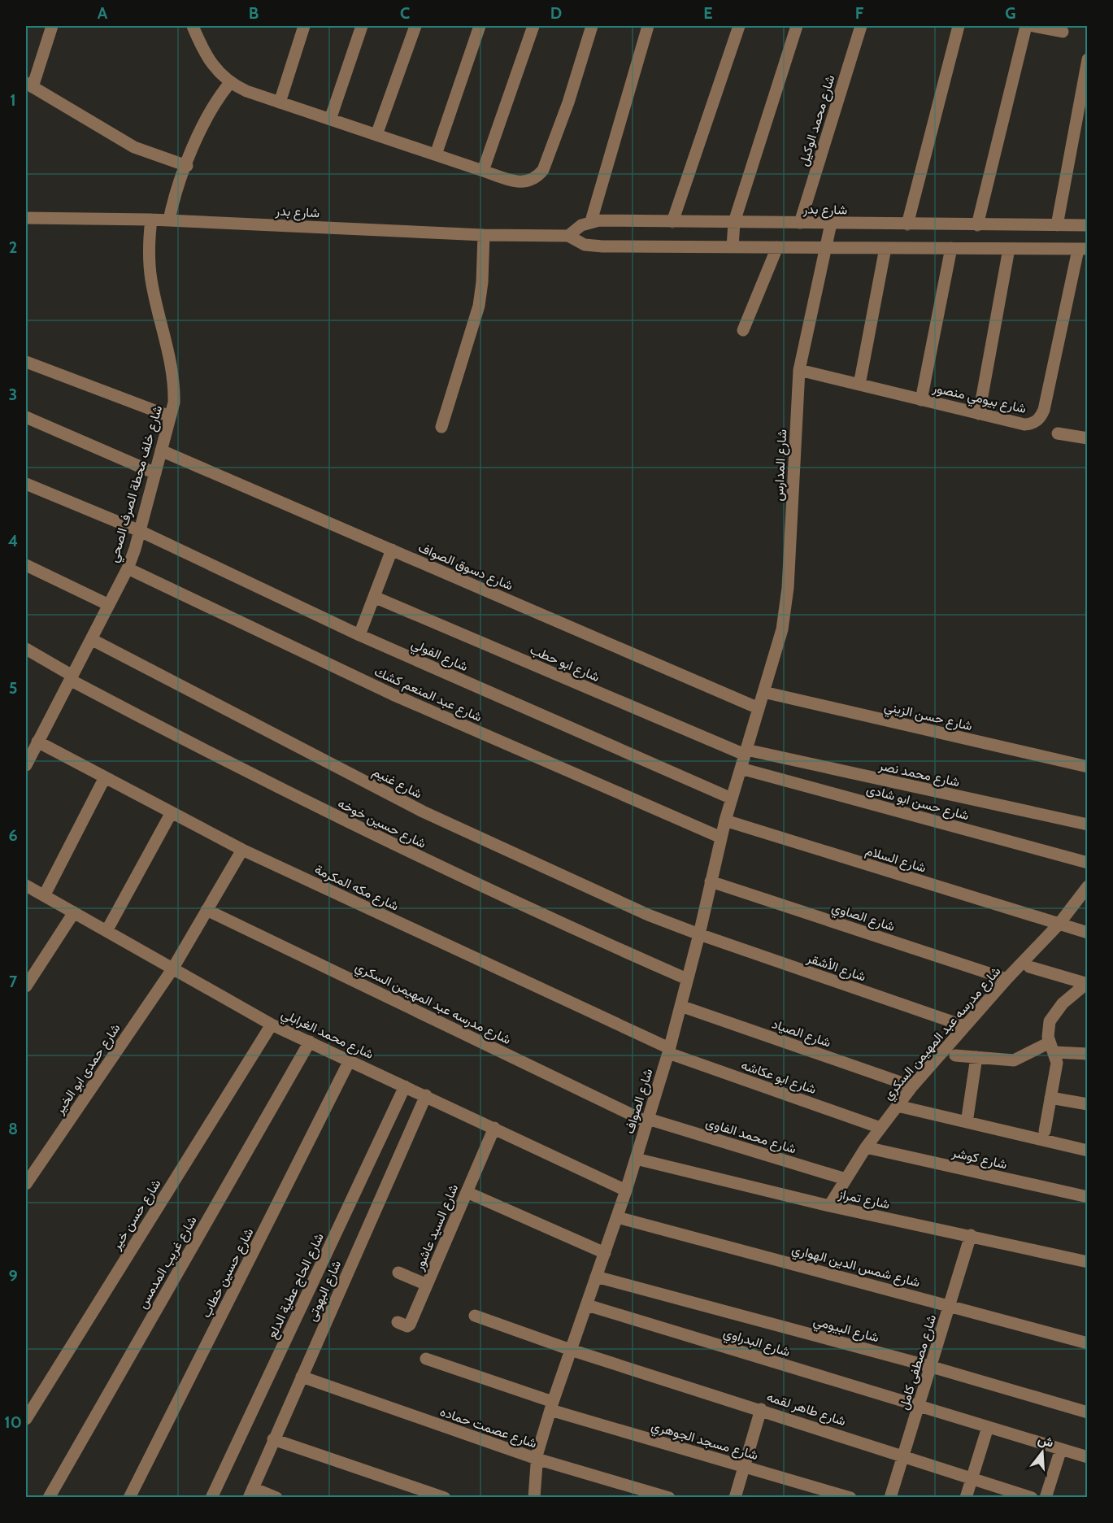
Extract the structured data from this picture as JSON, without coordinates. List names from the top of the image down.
{
  "streets": {
    "street": [
      "شارع محمد الوكيل",
      "شارع بدر",
      "شارع بيومي منصور",
      "شارع المدارس",
      "شارع خلف محطة الصرف الصحي",
      "شارع دسوق الصواف",
      "شارع الفولي",
      "شارع ابو حطب",
      "شارع عبد المنعم كشك",
      "شارع حسن الزيني",
      "شارع محمد نصر",
      "شارع غنيم",
      "شارع حسن ابو شادى",
      "شارع حسين خوخه",
      "شارع السلام",
      "شارع مكه المكرمة",
      "شارع الصاوي",
      "شارع الأشقر",
      "شارع مدرسه عبد المهيمن السكري",
      "شارع الصياد",
      "شارع محمد الغرابلي",
      "شارع حمدى ابو الخير",
      "شارع ابو عكاشه",
      "شارع الصواف",
      "شارع محمد الفاوى",
      "شارع كوشر",
      "شارع تمراز",
      "شارع حسن خير",
      "شارع السيد عاشور",
      "شارع غريب المدمس",
      "شارع شمس الدين الهواري",
      "شارع حسين خطاب",
      "شارع الحاج عطية الدلع",
      "شارع البهوتى",
      "شارع البيومي",
      "شارع البدراوي",
      "شارع مصطفى كامل",
      "شارع طاهر لقمه",
      "شارع عصمت حماده",
      "شارع مسجد الجوهري"
    ]
  },
  "crossings": [
    ["شارع محمد الوكيل", "شارع بدر"],
    ["شارع بدر", "شارع بيومي منصور"],
    ["شارع بدر", "شارع المدارس"],
    ["شارع بدر", "شارع خلف محطة الصرف الصحي"],
    ["شارع بيومي منصور", "شارع المدارس"],
    ["شارع المدارس", "شارع دسوق الصواف"],
    ["شارع المدارس", "شارع حسن الزيني"],
    ["شارع المدارس", "شارع الصواف"],
    ["شارع خلف محطة الصرف الصحي", "شارع دسوق الصواف"],
    ["شارع خلف محطة الصرف الصحي", "شارع الفولي"],
    ["شارع خلف محطة الصرف الصحي", "شارع عبد المنعم كشك"],
    ["شارع خلف محطة الصرف الصحي", "شارع غنيم"],
    ["شارع خلف محطة الصرف الصحي", "شارع حسين خوخه"],
    ["شارع خلف محطة الصرف الصحي", "شارع مكه المكرمة"],
    ["شارع دسوق الصواف", "شارع الصواف"],
    ["شارع الفولي", "شارع الصواف"],
    ["شارع ابو حطب", "شارع محمد نصر"],
    ["شارع ابو حطب", "شارع الصواف"],
    ["شارع عبد المنعم كشك", "شارع الصواف"],
    ["شارع محمد نصر", "شارع الصواف"],
    ["شارع غنيم", "شارع الأشقر"],
    ["شارع غنيم", "شارع الصواف"],
    ["شارع حسن ابو شادى", "شارع الصواف"],
    ["شارع حسين خوخه", "شارع الصواف"],
    ["شارع السلام", "شارع مدرسه عبد المهيمن السكري"],
    ["شارع السلام", "شارع الصواف"],
    ["شارع مكه المكرمة", "شارع حمدى ابو الخير"],
    ["شارع مكه المكرمة", "شارع ابو عكاشه"],
    ["شارع مكه المكرمة", "شارع الصواف"],
    ["شارع الصاوي", "شارع مدرسه عبد المهيمن السكري"],
    ["شارع الصاوي", "شارع الصواف"],
    ["شارع الأشقر", "شارع مدرسه عبد المهيمن السكري"],
    ["شارع الأشقر", "شارع الصواف"],
    ["شارع مدرسه عبد المهيمن السكري", "شارع الصياد"],
    ["شارع مدرسه عبد المهيمن السكري", "شارع حمدى ابو الخير"],
    ["شارع مدرسه عبد المهيمن السكري", "شارع ابو عكاشه"],
    ["شارع مدرسه عبد المهيمن السكري", "شارع الصواف"],
    ["شارع مدرسه عبد المهيمن السكري", "شارع محمد الفاوى"],
    ["شارع مدرسه عبد المهيمن السكري", "شارع كوشر"],
    ["شارع مدرسه عبد المهيمن السكري", "شارع تمراز"],
    ["شارع الصياد", "شارع الصواف"],
    ["شارع محمد الغرابلي", "شارع حمدى ابو الخير"],
    ["شارع محمد الغرابلي", "شارع الصواف"],
    ["شارع محمد الغرابلي", "شارع حسن خير"],
    ["شارع محمد الغرابلي", "شارع السيد عاشور"],
    ["شارع محمد الغرابلي", "شارع غريب المدمس"],
    ["شارع محمد الغرابلي", "شارع حسين خطاب"],
    ["شارع محمد الغرابلي", "شارع الحاج عطية الدلع"],
    ["شارع محمد الغرابلي", "شارع البهوتى"],
    ["شارع ابو عكاشه", "شارع الصواف"],
    ["شارع الصواف", "شارع محمد الفاوى"],
    ["شارع الصواف", "شارع تمراز"],
    ["شارع الصواف", "شارع شمس الدين الهواري"],
    ["شارع الصواف", "شارع البيومي"],
    ["شارع الصواف", "شارع البدراوي"],
    ["شارع الصواف", "شارع طاهر لقمه"],
    ["شارع الصواف", "شارع عصمت حماده"],
    ["شارع الصواف", "شارع مسجد الجوهري"],
    ["شارع تمراز", "شارع مصطفى كامل"],
    ["شارع شمس الدين الهواري", "شارع مصطفى كامل"],
    ["شارع البهوتى", "شارع عصمت حماده"],
    ["شارع البيومي", "شارع مصطفى كامل"],
    ["شارع البدراوي", "شارع مصطفى كامل"],
    ["شارع مصطفى كامل", "شارع طاهر لقمه"]
  ],
  "north": "top",
  "grid": {
    "columns": [
      "A",
      "B",
      "C",
      "D",
      "E",
      "F",
      "G"
    ],
    "rows": [
      "1",
      "2",
      "3",
      "4",
      "5",
      "6",
      "7",
      "8",
      "9",
      "10"
    ]
  }
}
